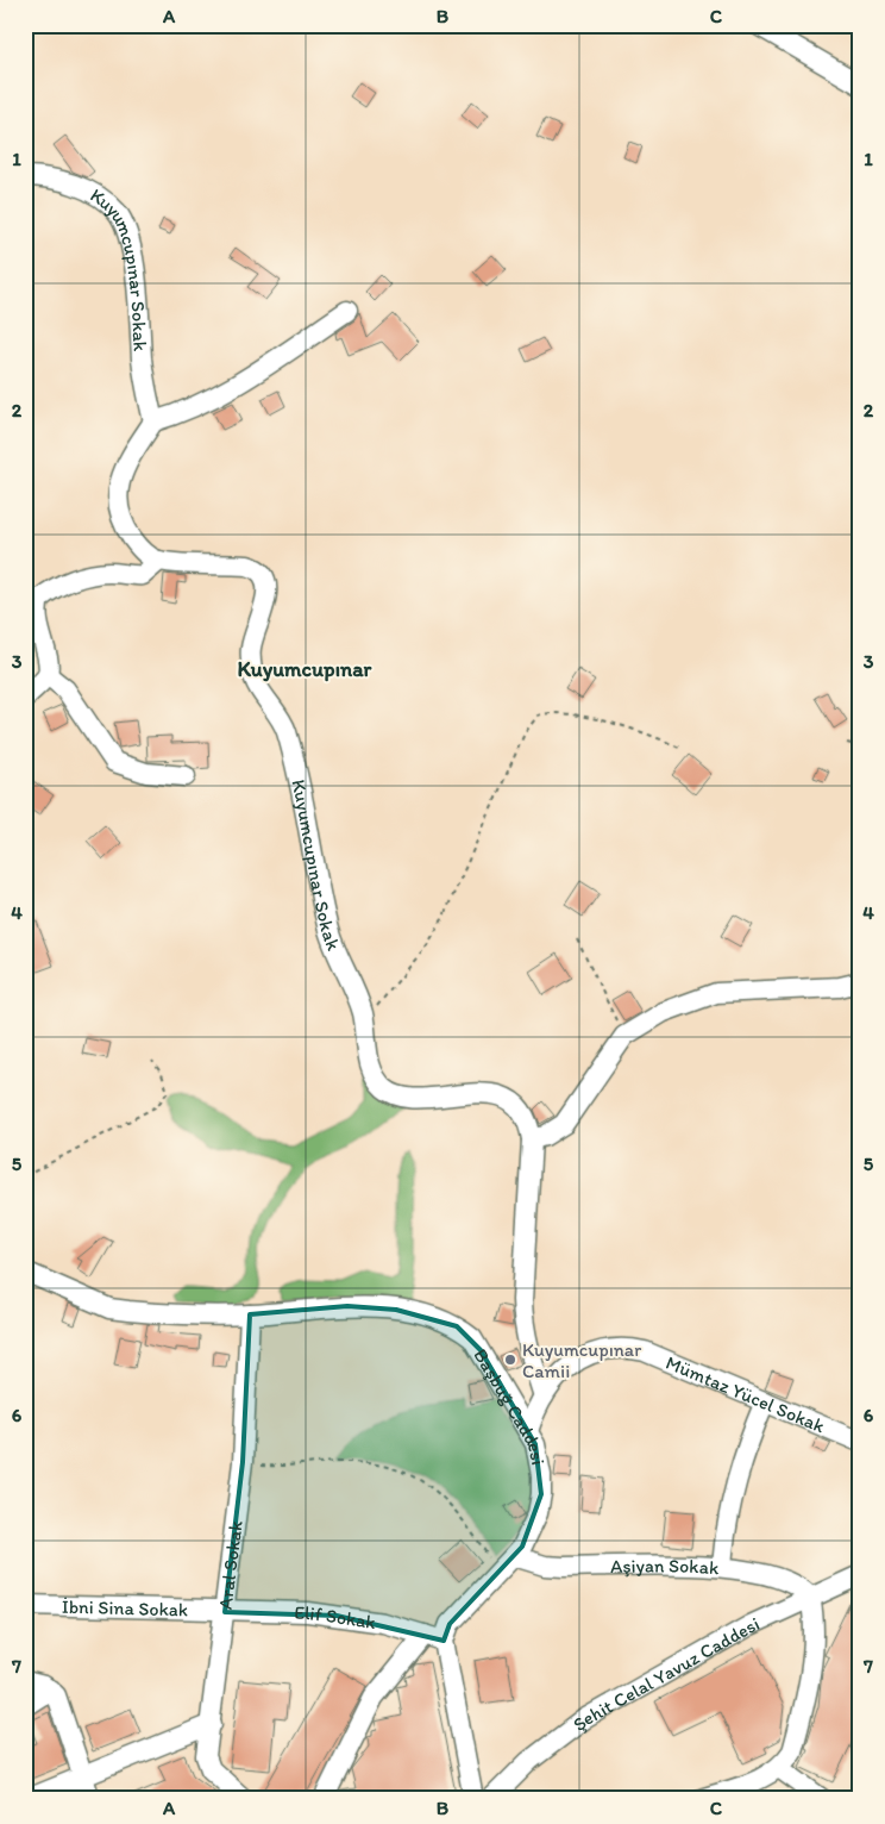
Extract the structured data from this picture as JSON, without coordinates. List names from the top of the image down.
{
  "streets": {
    "street": [
      "Kuyumcupınar Sokak",
      "Mümtaz Yücel Sokak",
      "Başbuğ Caddesi",
      "Aral Sokak",
      "Aşiyan Sokak",
      "İbni Sina Sokak",
      "Elif Sokak",
      "Şehit Celal Yavuz Caddesi"
    ]
  },
  "crossings": [
    ["Kuyumcupınar Sokak", "Mümtaz Yücel Sokak"],
    ["Mümtaz Yücel Sokak", "Başbuğ Caddesi"],
    ["Başbuğ Caddesi", "Aral Sokak"],
    ["Başbuğ Caddesi", "Aşiyan Sokak"],
    ["Başbuğ Caddesi", "Elif Sokak"],
    ["Aral Sokak", "İbni Sina Sokak"],
    ["Aral Sokak", "Elif Sokak"],
    ["Aşiyan Sokak", "Şehit Celal Yavuz Caddesi"],
    ["İbni Sina Sokak", "Elif Sokak"]
  ],
  "districts": ["Kuyumcupınar"],
  "places": ["Kuyumcupınar Camii"],
  "grid": {
    "columns": ["A", "B", "C"],
    "rows": [
      "1",
      "2",
      "3",
      "4",
      "5",
      "6",
      "7"
    ]
  }
}
